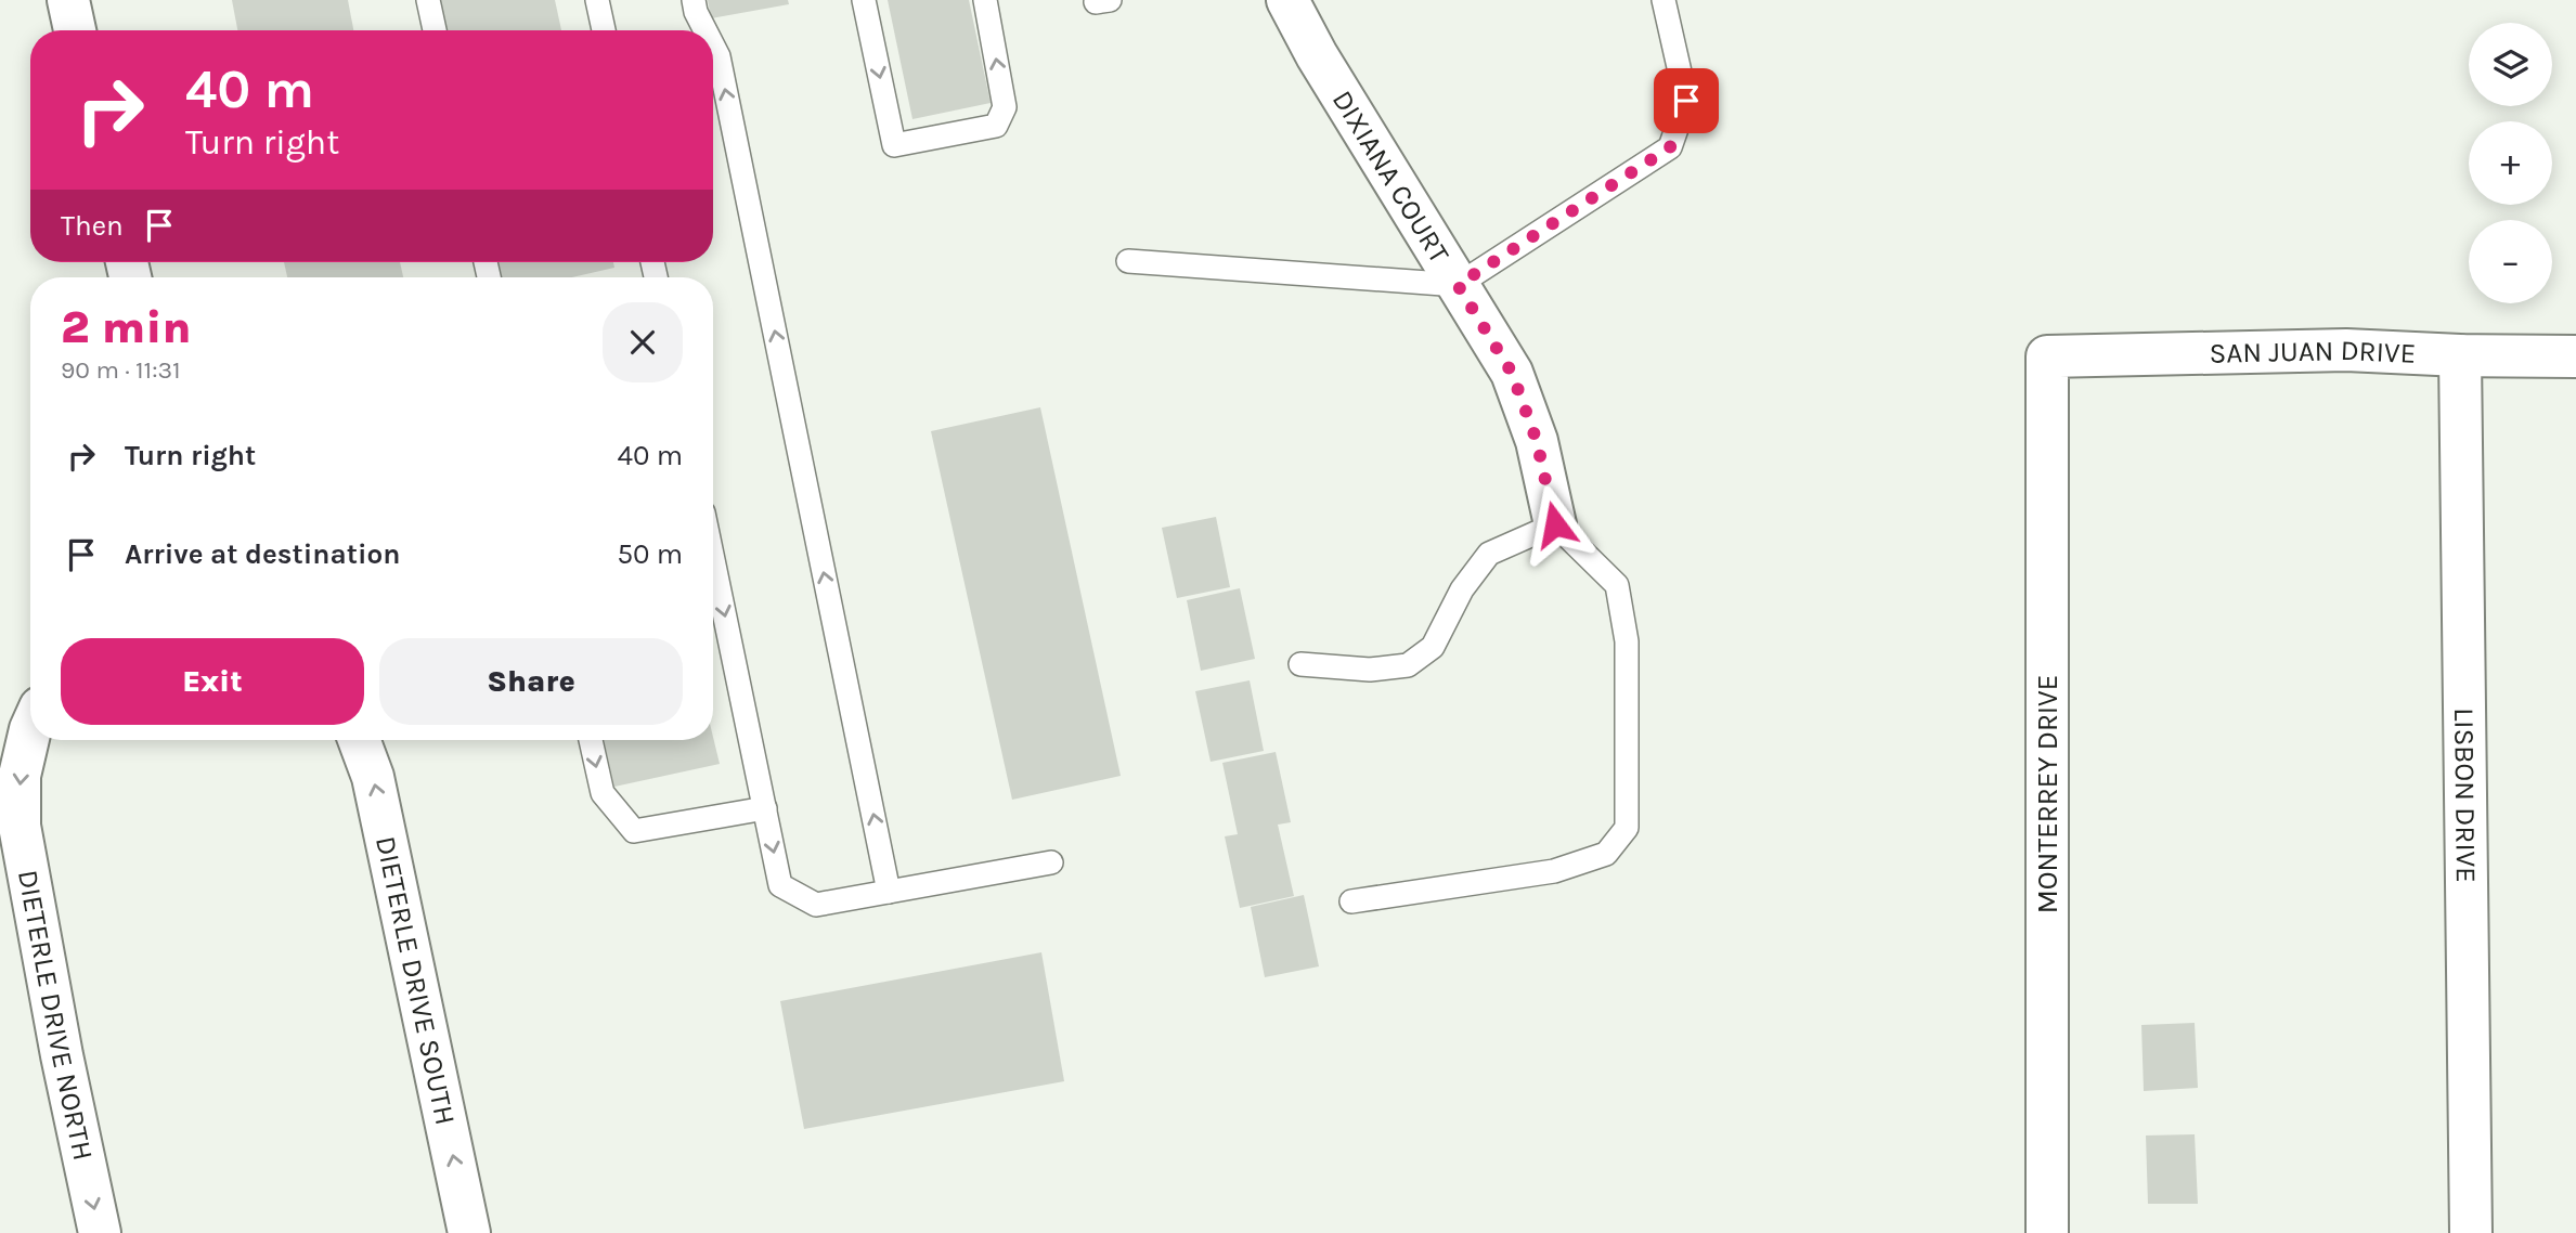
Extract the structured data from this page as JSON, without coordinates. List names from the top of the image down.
{
  "streets": {
    "street": [
      "DIXIANA COURT",
      "SAN JUAN DRIVE",
      "MONTERREY DRIVE",
      "LISBON DRIVE",
      "DIETERLE DRIVE SOUTH",
      "DIETERLE DRIVE NORTH"
    ]
  },
  "crossings": [
    ["SAN JUAN DRIVE", "MONTERREY DRIVE"],
    ["SAN JUAN DRIVE", "LISBON DRIVE"]
  ],
  "one_way": ["DIETERLE DRIVE SOUTH", "DIETERLE DRIVE NORTH"],
  "page": {
    "map_buttons": ["+", "−"],
    "turn": ["40 m", "Turn right"],
    "then": "Then",
    "heading": ["2 min", "90 m · 11:31"],
    "list": [
      {
        "name": "Turn right",
        "value": "40 m"
      },
      {
        "name": "Arrive at destination",
        "value": "50 m"
      }
    ],
    "buttons": ["Exit", "Share"]
  }
}
